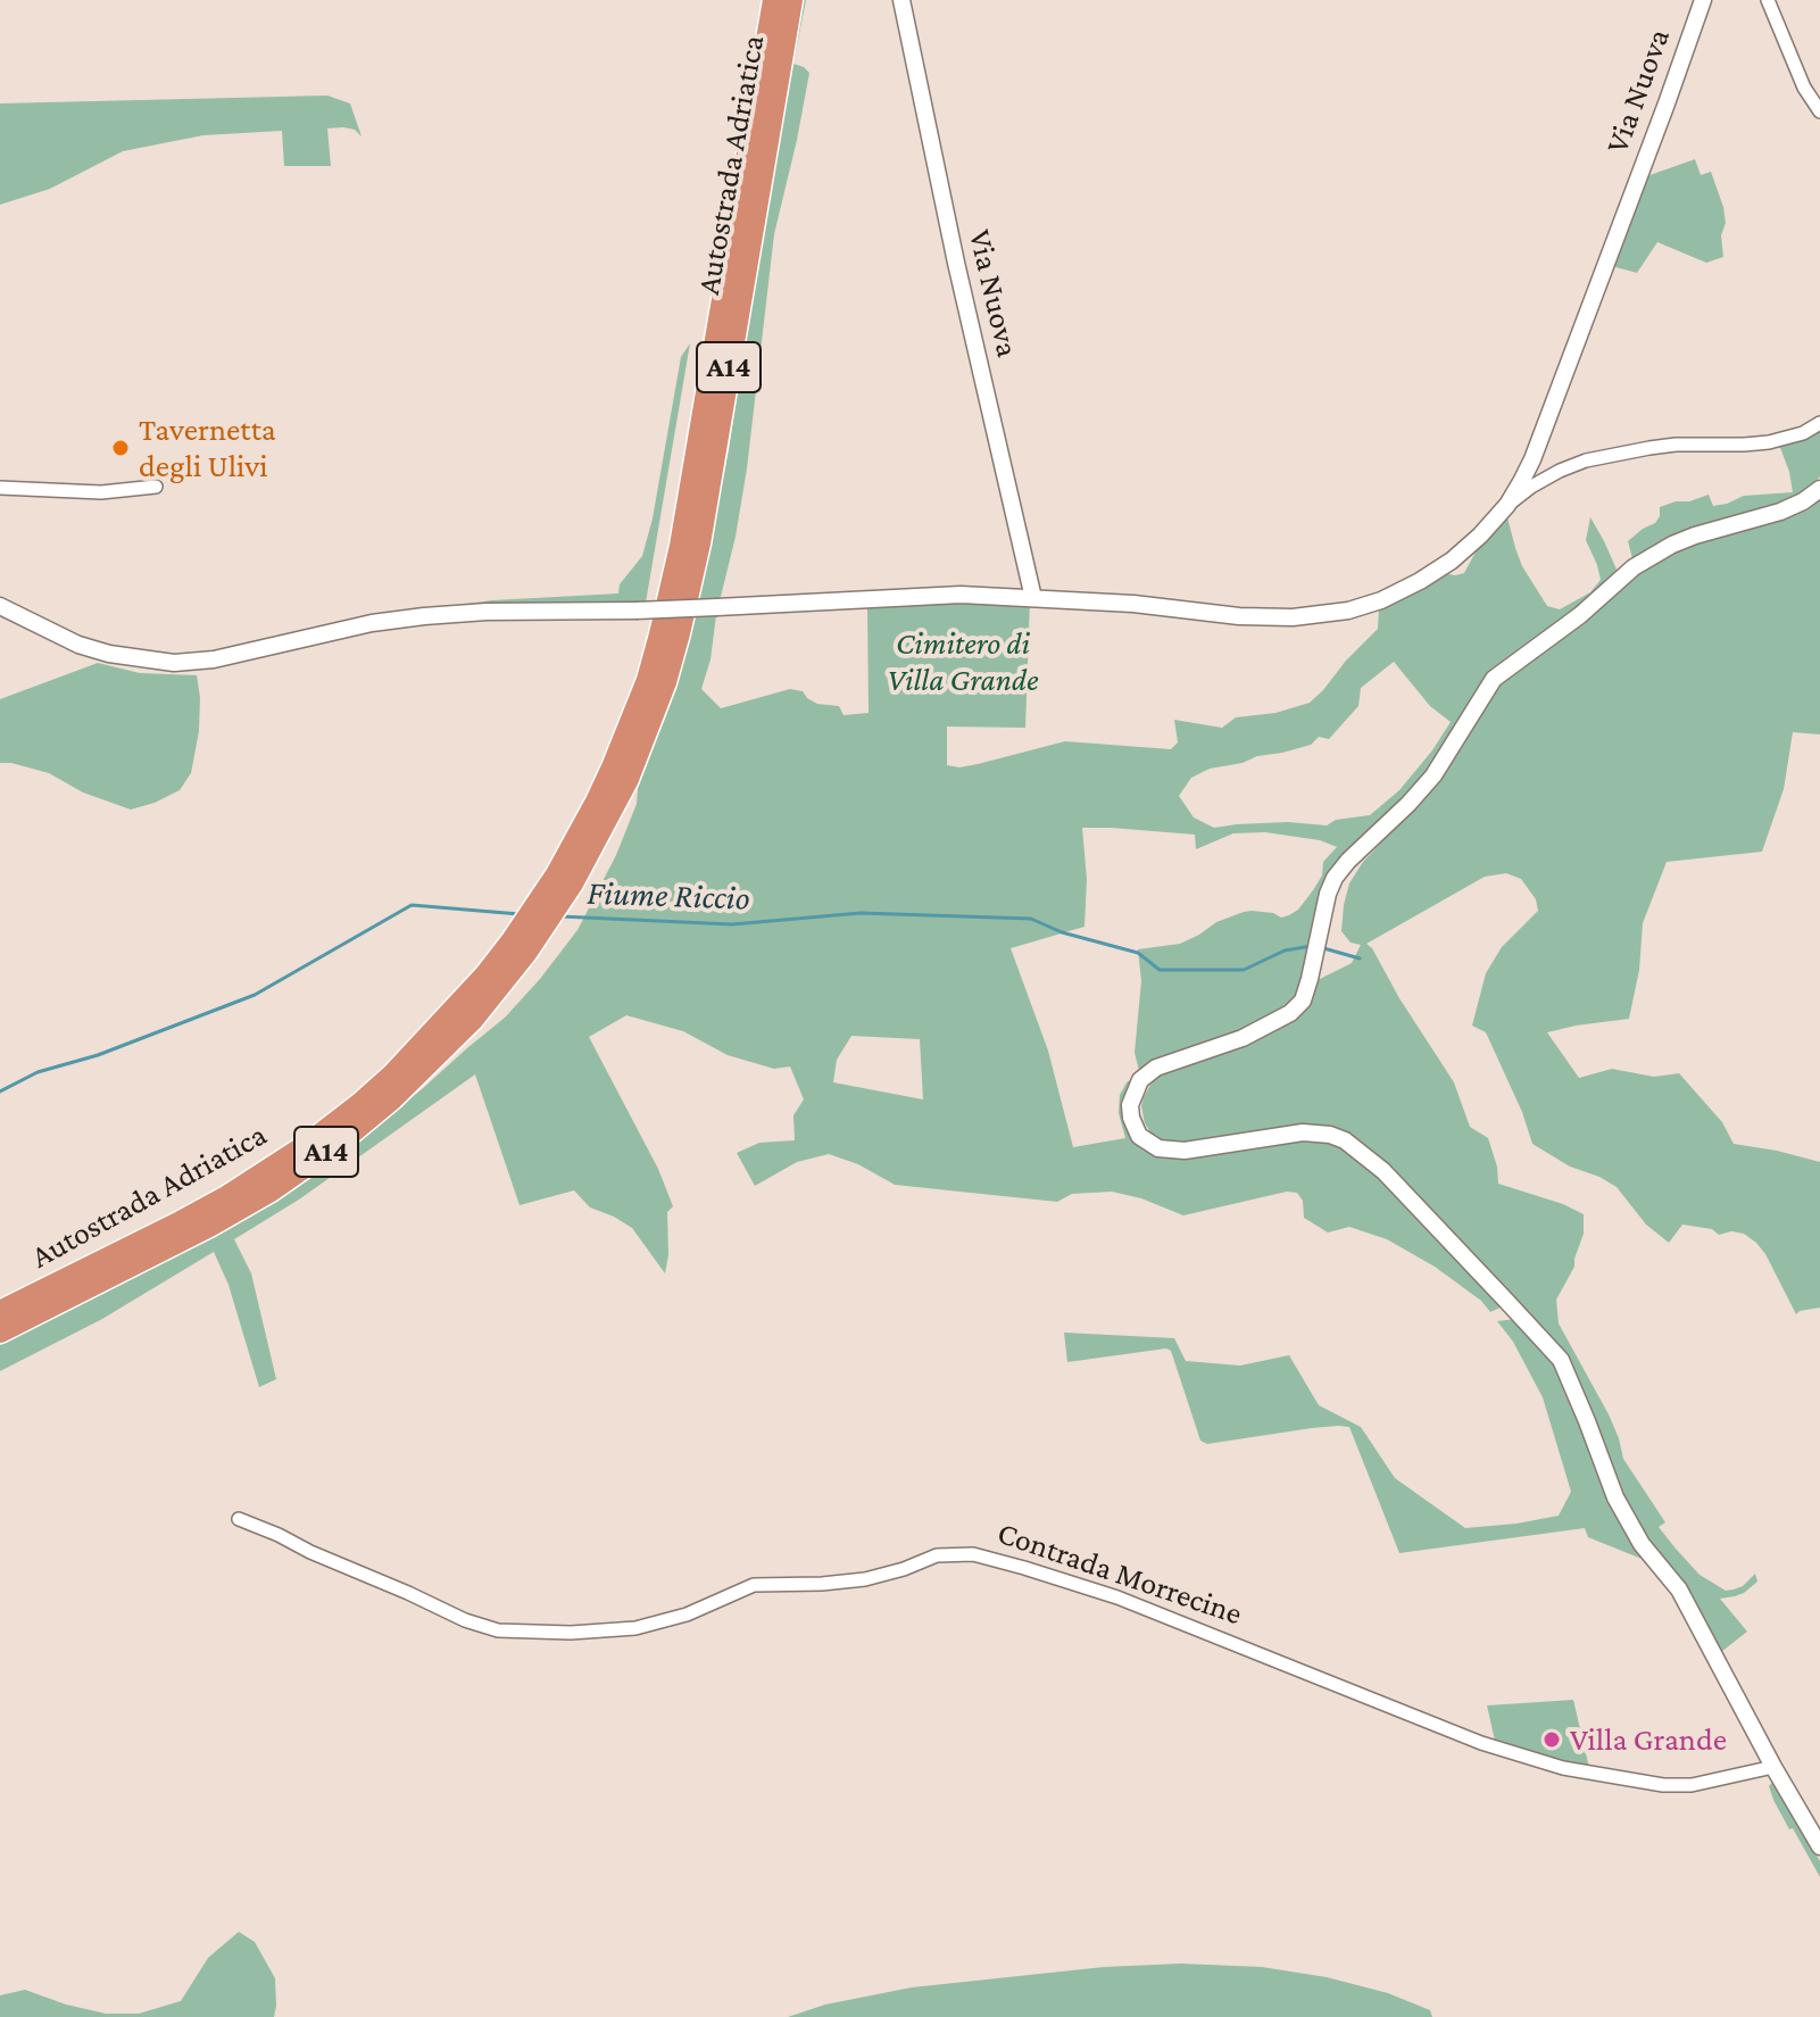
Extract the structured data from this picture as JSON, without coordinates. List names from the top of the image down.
{
  "streets": {
    "highway": ["Autostrada Adriatica", "A14"],
    "street": ["Via Nuova", "Contrada Morrecine"]
  },
  "water": ["Fiume Riccio"],
  "parks": ["Cimitero di Villa Grande"],
  "places": ["Tavernetta degli Ulivi", "Villa Grande"]
}
